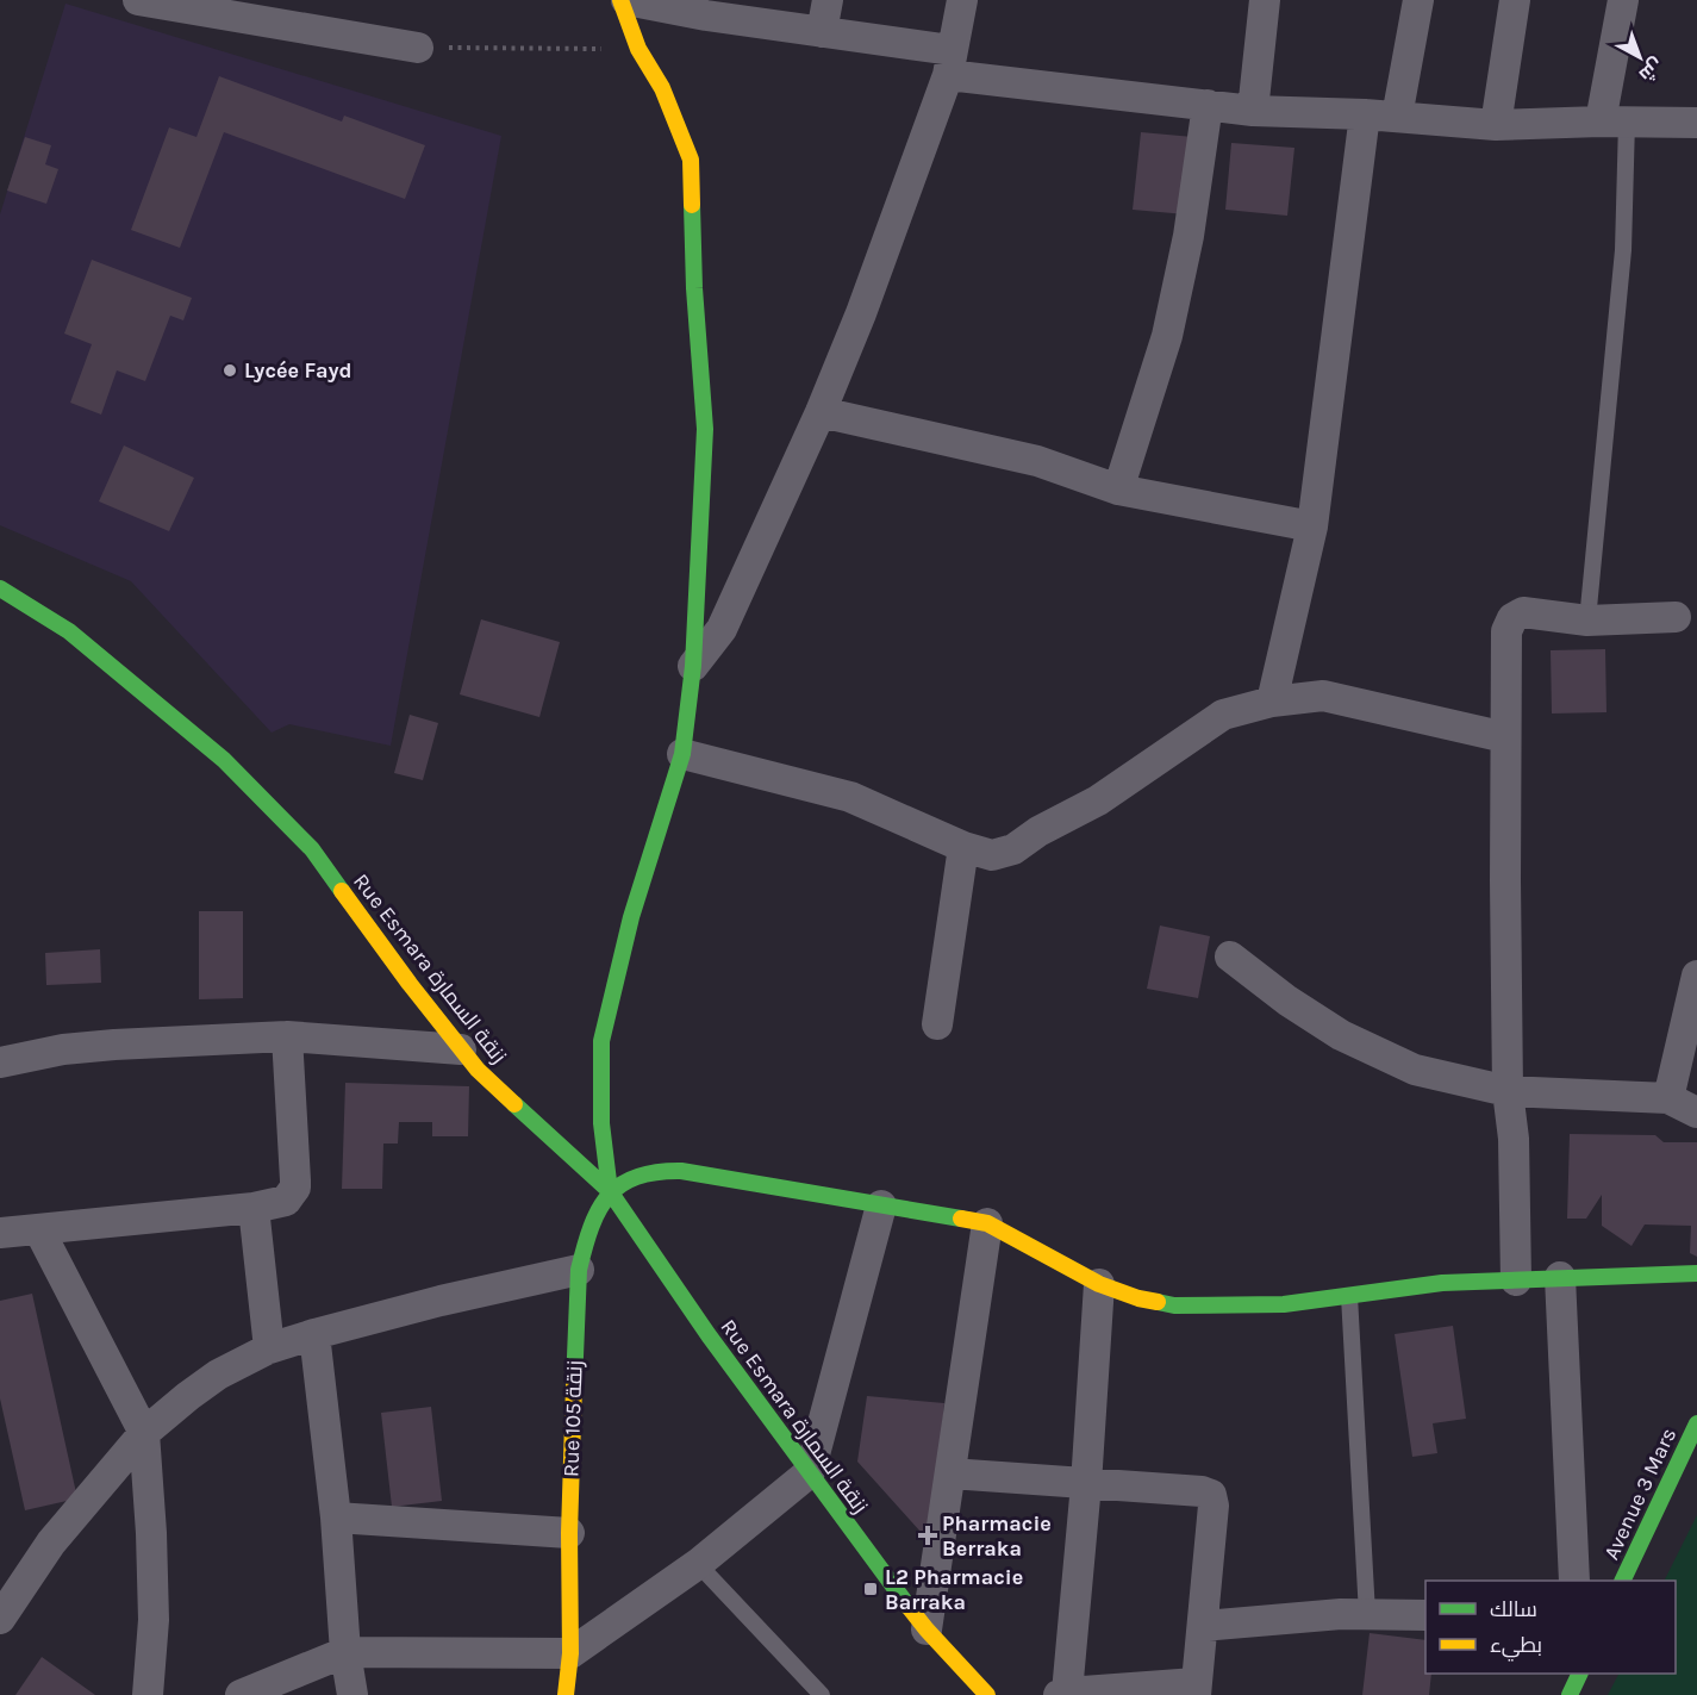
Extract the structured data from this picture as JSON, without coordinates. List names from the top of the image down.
{
  "streets": {
    "street": ["Rue Esmara زنقة السمارة", "Rue 105 زنقة", "Avenue 3 Mars"]
  },
  "crossings": [
    ["Rue Esmara زنقة السمارة", "Rue 105 زنقة"]
  ],
  "places": {
    "other": ["Lycée Fayd"],
    "health": ["Pharmacie Berraka"],
    "transit": ["L2 Pharmacie Barraka"]
  },
  "legend": ["سالك", "بطيء"],
  "north": "bottom right"
}
